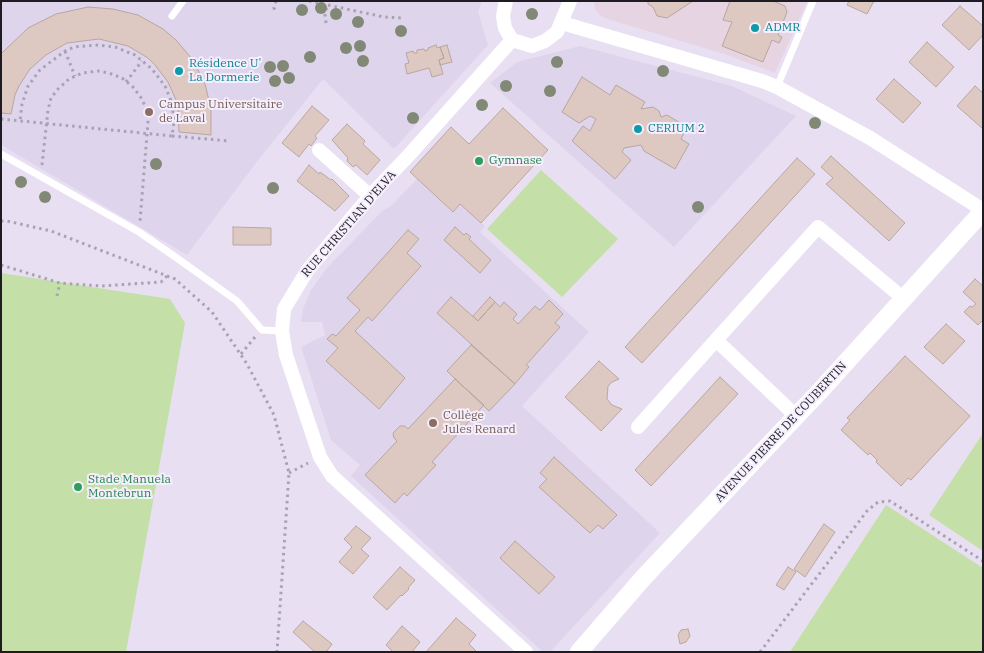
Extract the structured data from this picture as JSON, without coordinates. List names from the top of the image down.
{
  "streets": {
    "street": ["RUE CHRISTIAN D'ELVA", "AVENUE PIERRE DE COUBERTIN"]
  },
  "places": [
    "ADMR",
    "Résidence U' La Dormerie",
    "Campus Universitaire de Laval",
    "CERIUM 2",
    "Gymnase",
    "Collège Jules Renard",
    "Stade Manuela Montebrun"
  ]
}
